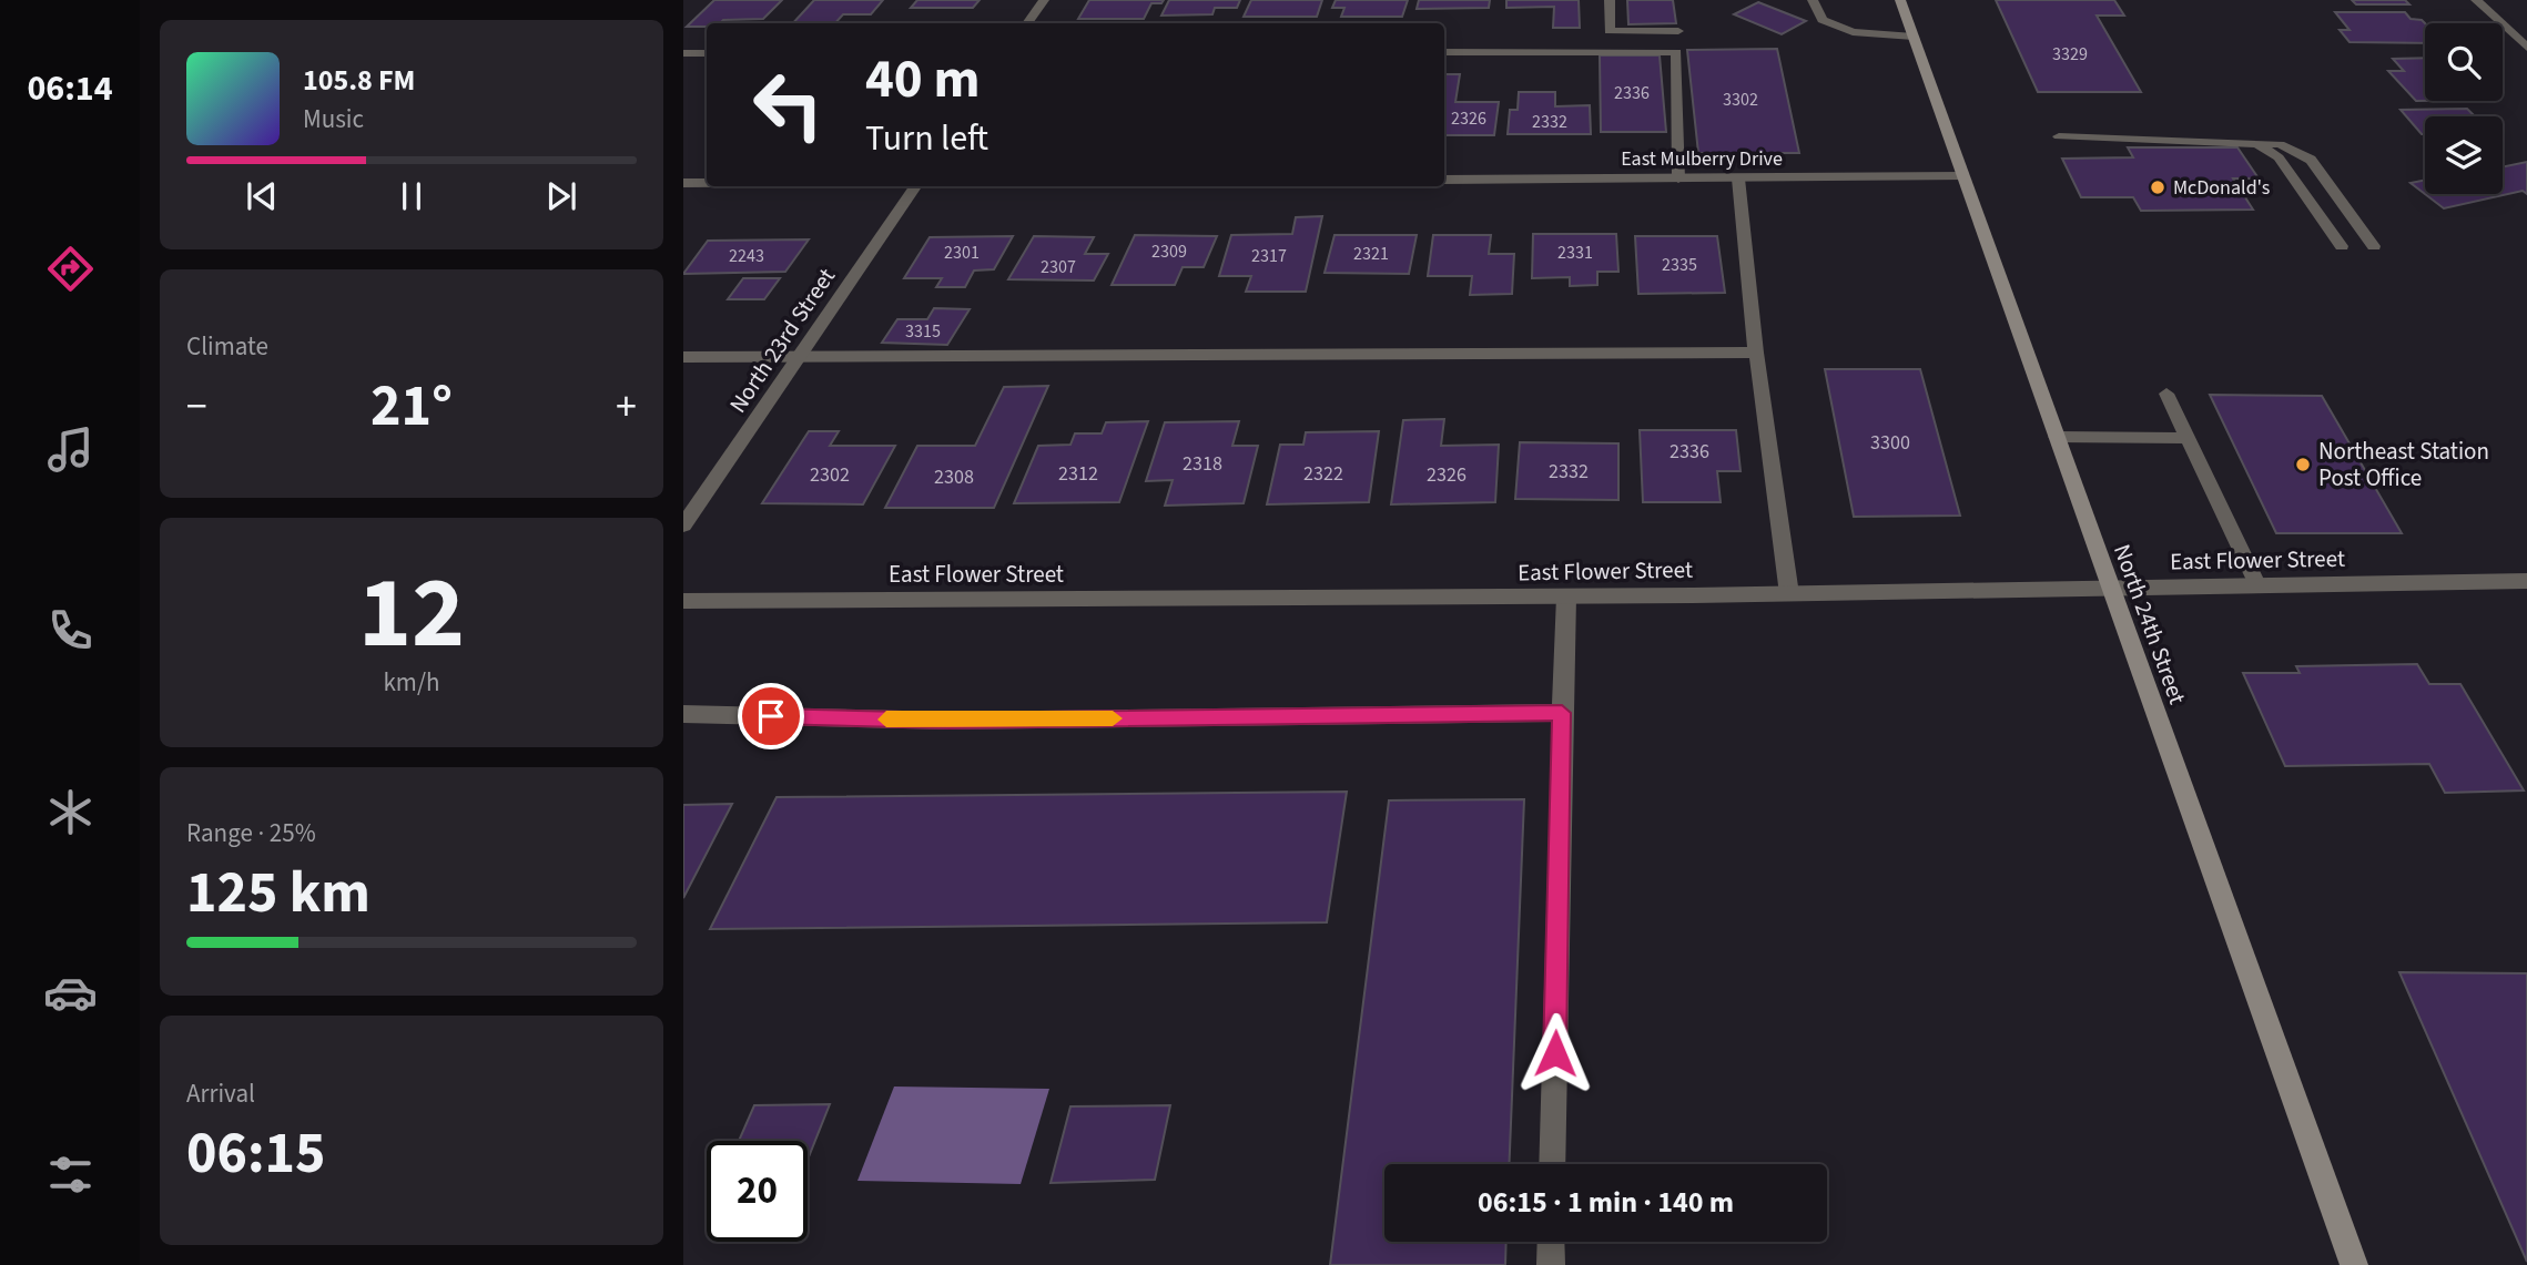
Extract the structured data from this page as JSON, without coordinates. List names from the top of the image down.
{
  "streets": {
    "main road": ["North 24th Street"],
    "street": ["East Mulberry Drive", "North 23rd Street", "East Flower Street"]
  },
  "crossings": [
    ["East Mulberry Drive", "North 24th Street"],
    ["East Flower Street", "North 24th Street"]
  ],
  "places": ["McDonald's", "Northeast Station Post Office"],
  "house_numbers": [
    "3329",
    "2336",
    "3302",
    "2326",
    "2332",
    "2309",
    "2301",
    "2331",
    "2321",
    "2243",
    "2317",
    "2335",
    "2307",
    "3315",
    "3300",
    "2336",
    "2318",
    "2332",
    "2312",
    "2322",
    "2302",
    "2326",
    "2308"
  ],
  "page": {
    "tabs": "06:14",
    "turn": ["40 m", "Turn left"],
    "song": ["105.8 FM", "Music"],
    "tile": [
      "Climate",
      ["12", "km/h"],
      ["Range · 25%", "125 km"],
      ["Arrival", "06:15"]
    ],
    "heat": ["−", "21°", "+"],
    "limit": "20",
    "trip": "06:15 · 1 min · 140 m"
  }
}
